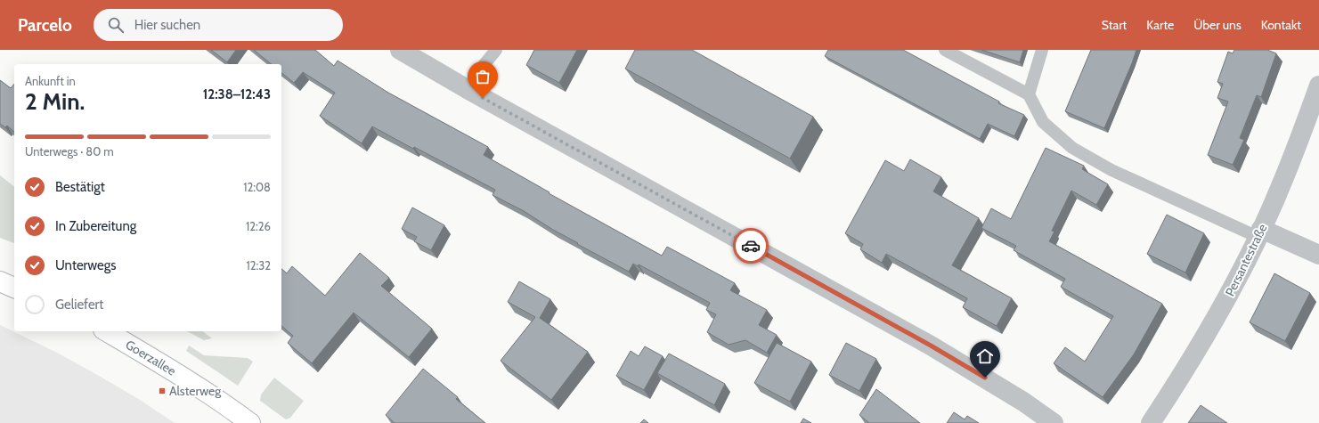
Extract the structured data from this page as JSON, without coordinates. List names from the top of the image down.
{
  "streets": {
    "main road": ["Goerzallee"],
    "street": ["Persantestraße"]
  },
  "places": {
    "transit": ["Alsterweg"]
  },
  "page": {
    "header": "Parcelo",
    "search": "Hier suchen",
    "nav": [
      "Start",
      "Karte",
      "Über uns",
      "Kontakt"
    ],
    "heading": ["2 Min.", "Ankunft in", "12:38–12:43"],
    "bar": "Unterwegs · 80 m",
    "list": [
      ["Bestätigt", "12:08"],
      ["In Zubereitung", "12:26"],
      ["Unterwegs", "12:32"],
      "Geliefert"
    ]
  }
}
